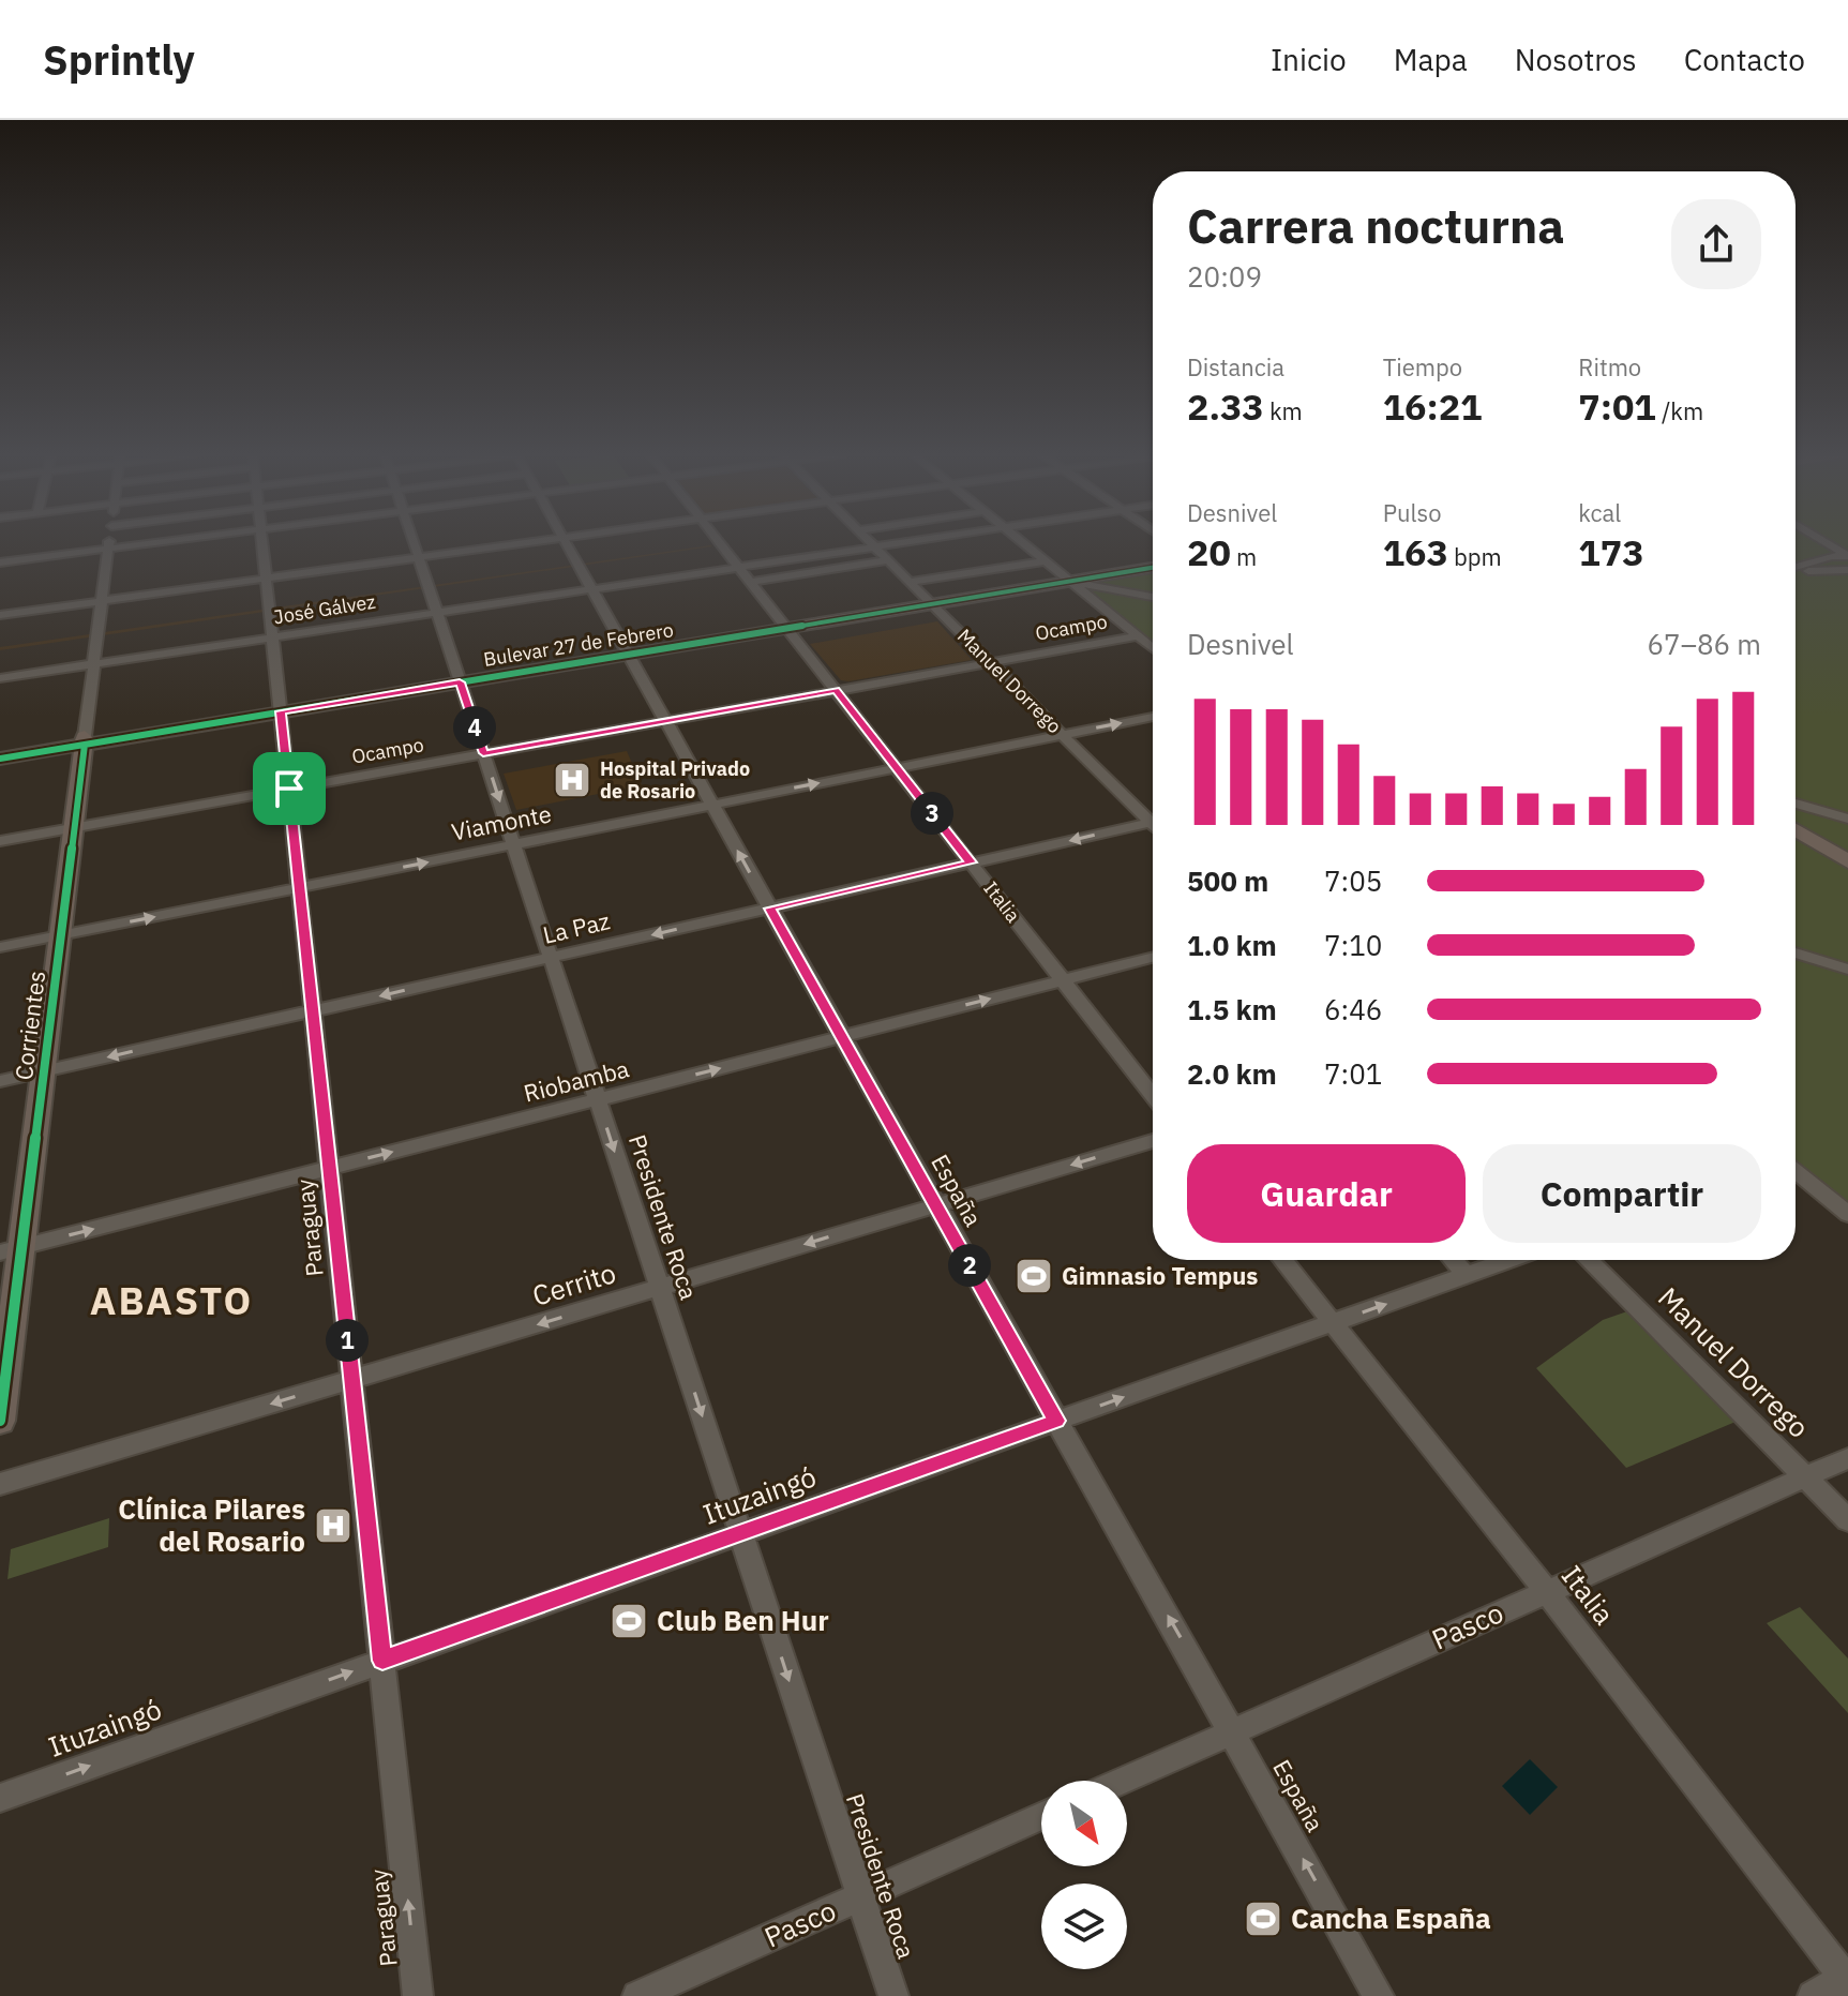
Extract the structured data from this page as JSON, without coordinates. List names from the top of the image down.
{
  "streets": {
    "main road": ["Bulevar 27 de Febrero", "Corrientes"],
    "street": [
      "José Gálvez",
      "Ocampo",
      "Manuel Dorrego",
      "Viamonte",
      "Italia",
      "La Paz",
      "Riobamba",
      "España",
      "Presidente Roca",
      "Paraguay",
      "Cerrito",
      "Ituzaingó",
      "Pasco"
    ]
  },
  "crossings": [
    ["José Gálvez", "Manuel Dorrego"],
    ["José Gálvez", "Italia"],
    ["José Gálvez", "Corrientes"],
    ["José Gálvez", "España"],
    ["José Gálvez", "Presidente Roca"],
    ["José Gálvez", "Paraguay"],
    ["Ocampo", "Manuel Dorrego"],
    ["Ocampo", "Italia"],
    ["Ocampo", "Corrientes"],
    ["Ocampo", "España"],
    ["Ocampo", "Presidente Roca"],
    ["Ocampo", "Paraguay"],
    ["Bulevar 27 de Febrero", "Manuel Dorrego"],
    ["Bulevar 27 de Febrero", "Italia"],
    ["Bulevar 27 de Febrero", "Corrientes"],
    ["Bulevar 27 de Febrero", "España"],
    ["Bulevar 27 de Febrero", "Presidente Roca"],
    ["Bulevar 27 de Febrero", "Paraguay"],
    ["Manuel Dorrego", "Viamonte"],
    ["Manuel Dorrego", "Pasco"],
    ["Viamonte", "Italia"],
    ["Viamonte", "Corrientes"],
    ["Viamonte", "España"],
    ["Viamonte", "Presidente Roca"],
    ["Viamonte", "Paraguay"],
    ["Italia", "La Paz"],
    ["Italia", "Riobamba"],
    ["Italia", "Ituzaingó"],
    ["Italia", "Pasco"],
    ["La Paz", "Corrientes"],
    ["La Paz", "España"],
    ["La Paz", "Presidente Roca"],
    ["La Paz", "Paraguay"],
    ["Corrientes", "Riobamba"],
    ["Riobamba", "España"],
    ["Riobamba", "Presidente Roca"],
    ["Riobamba", "Paraguay"],
    ["España", "Cerrito"],
    ["España", "Ituzaingó"],
    ["España", "Pasco"],
    ["Presidente Roca", "Cerrito"],
    ["Presidente Roca", "Ituzaingó"],
    ["Presidente Roca", "Pasco"],
    ["Paraguay", "Cerrito"],
    ["Paraguay", "Ituzaingó"]
  ],
  "one_way": [
    "Viamonte",
    "La Paz",
    "Riobamba",
    "España",
    "Presidente Roca",
    "Cerrito",
    "Ituzaingó"
  ],
  "districts": ["ABASTO"],
  "places": {
    "hospital": ["Hospital Privado de Rosario", "Clínica Pilares del Rosario"],
    "sports": ["Gimnasio Tempus", "Club Ben Hur", "Cancha España"]
  },
  "north": "bottom right",
  "page": {
    "header": "Sprintly",
    "nav": [
      "Inicio",
      "Mapa",
      "Nosotros",
      "Contacto"
    ],
    "heading": ["Carrera nocturna", "20:09"],
    "stats": [
      ["Distancia", "2.33 km"],
      ["Tiempo", "16:21"],
      ["Ritmo", "7:01 /km"],
      ["Desnivel", "20 m"],
      ["Pulso", "163 bpm"],
      ["kcal", "173"]
    ],
    "chart": ["Desnivel", "67–86 m"],
    "pins": [
      "4",
      "3",
      "2",
      "1"
    ],
    "list": [
      {
        "name": "500 m",
        "note": "7:05"
      },
      {
        "name": "1.0 km",
        "note": "7:10"
      },
      {
        "name": "1.5 km",
        "note": "6:46"
      },
      {
        "name": "2.0 km",
        "note": "7:01"
      }
    ],
    "buttons": ["Guardar", "Compartir"]
  }
}
